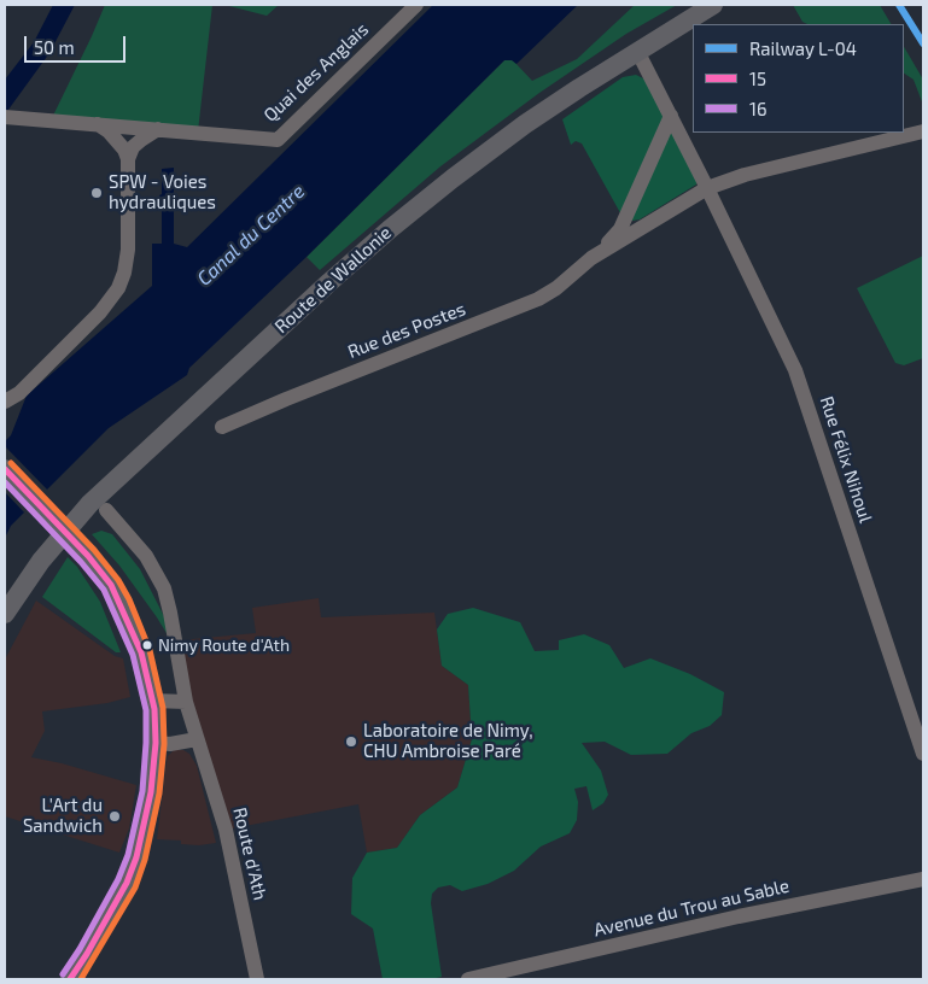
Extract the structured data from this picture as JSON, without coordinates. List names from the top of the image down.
{
  "streets": {
    "main road": ["Route de Wallonie"],
    "street": [
      "Quai des Anglais",
      "Rue des Postes",
      "Rue Félix Nihoul",
      "Route d'Ath",
      "Avenue du Trou au Sable"
    ]
  },
  "crossings": [
    ["Rue des Postes", "Rue Félix Nihoul"]
  ],
  "water": ["Canal du Centre"],
  "places": [
    "SPW - Voies hydrauliques",
    "Nimy Route d'Ath",
    "Laboratoire de Nimy, CHU Ambroise Paré",
    "L'Art du Sandwich"
  ],
  "lines": ["rail line L-04", "transit line 15", "transit line 16"],
  "legend": ["Railway L-04", "15", "16"],
  "scale_bar": "50 m"
}
